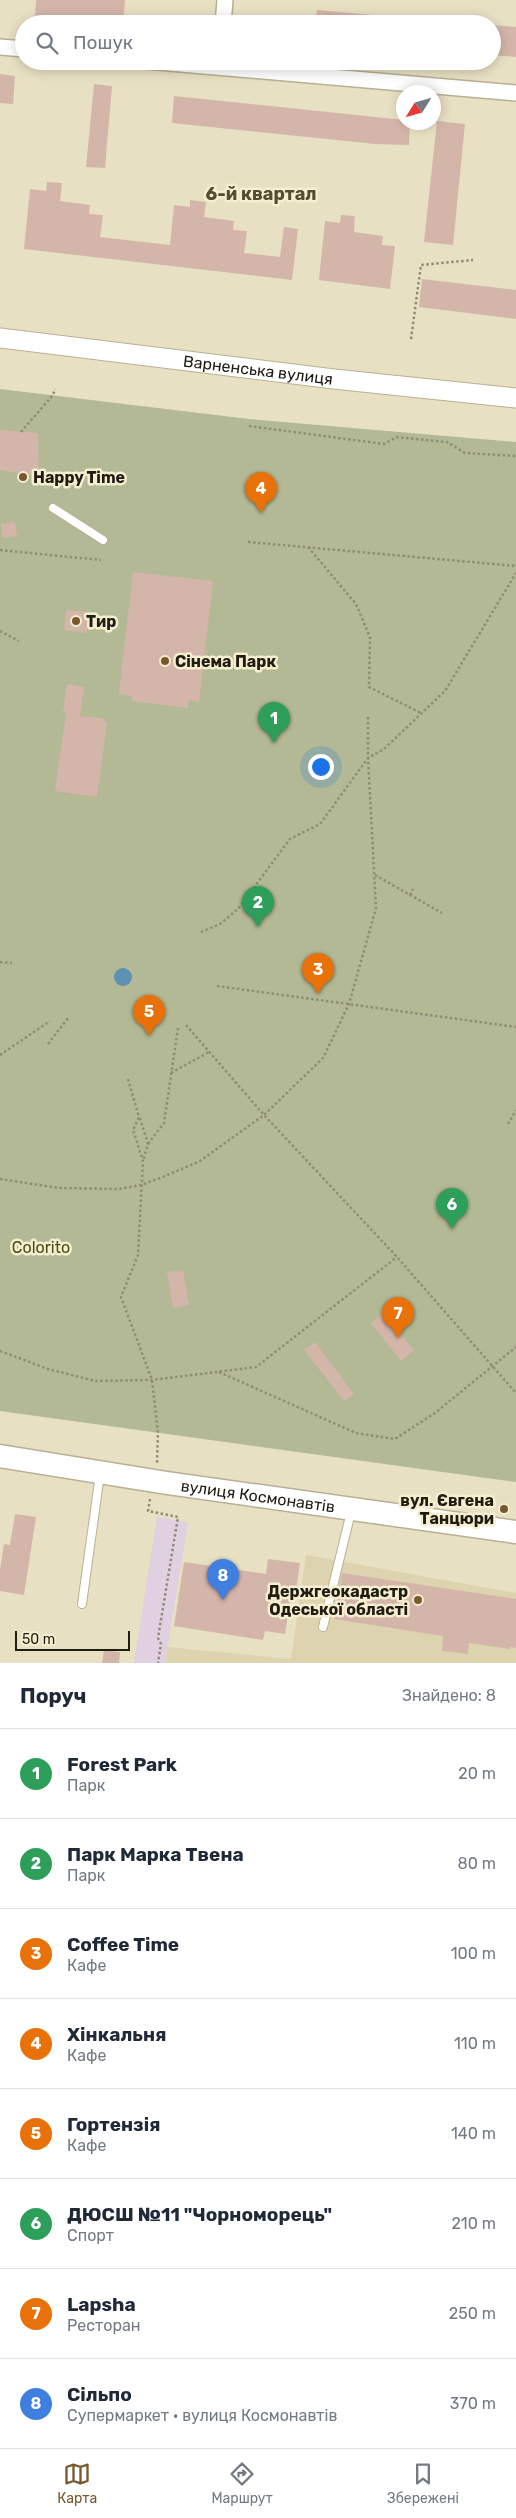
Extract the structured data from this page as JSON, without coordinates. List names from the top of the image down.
{
  "streets": {
    "main road": ["вулиця Космонавтів"],
    "street": ["Варненська вулиця"]
  },
  "districts": ["6-й квартал"],
  "parks": ["Colorito"],
  "places": [
    "Happy Time",
    "Тир",
    "Сінема Парк",
    "вул. Євгена Танцюри",
    "Держгеокадастр Одеської області"
  ],
  "scale_bar": "50 m",
  "north": "bottom left",
  "page": {
    "search": "Пошук",
    "pins": [
      "4",
      "1",
      "2",
      "3",
      "5",
      "6",
      "7",
      "8"
    ],
    "scale": "50 m",
    "heading": ["Поруч", "Знайдено: 8"],
    "list": [
      {
        "mark": "1",
        "name": "Forest Park",
        "note": "Парк",
        "value": "20 m"
      },
      {
        "mark": "2",
        "name": "Парк Марка Твена",
        "note": "Парк",
        "value": "80 m"
      },
      {
        "mark": "3",
        "name": "Coffee Time",
        "note": "Кафе",
        "value": "100 m"
      },
      {
        "mark": "4",
        "name": "Хінкальня",
        "note": "Кафе",
        "value": "110 m"
      },
      {
        "mark": "5",
        "name": "Гортензія",
        "note": "Кафе",
        "value": "140 m"
      },
      {
        "mark": "6",
        "name": "ДЮСШ №11 \"Чорноморець\"",
        "note": "Спорт",
        "value": "210 m"
      },
      {
        "mark": "7",
        "name": "Lapsha",
        "note": "Ресторан",
        "value": "250 m"
      },
      {
        "mark": "8",
        "name": "Сільпо",
        "note": "Супермаркет · вулиця Космонавтів",
        "value": "370 m"
      }
    ],
    "nav": ["Карта", "Маршрут", "Збережені"]
  }
}
